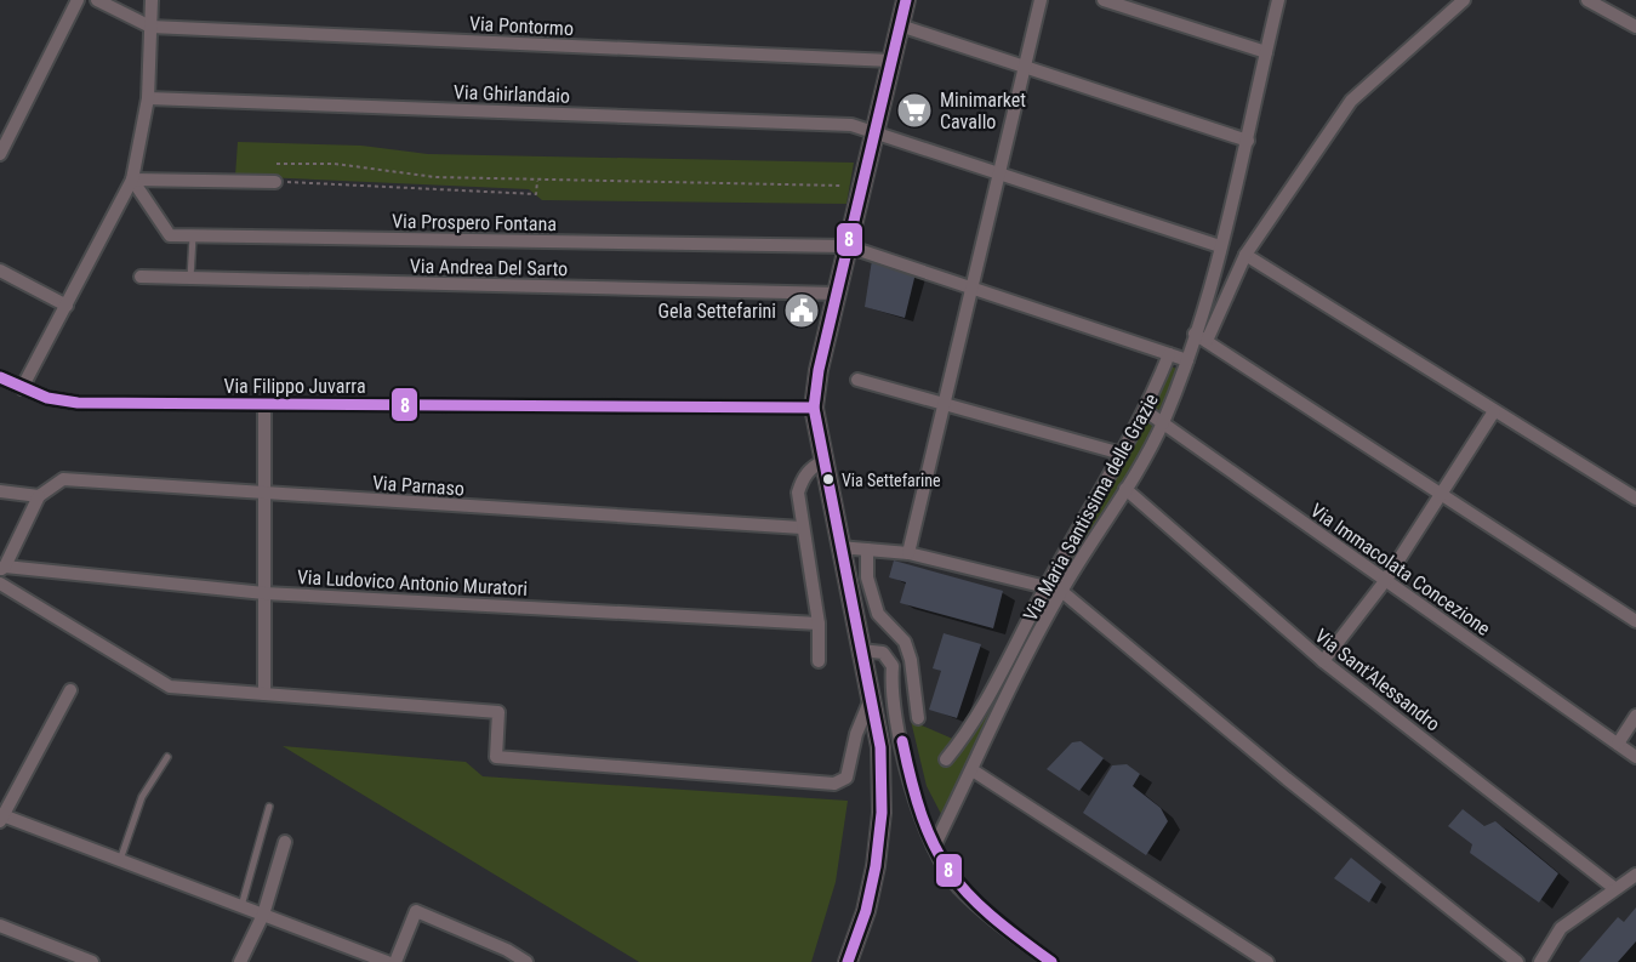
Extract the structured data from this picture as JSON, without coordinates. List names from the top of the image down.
{
  "streets": {
    "street": [
      "Via Pontormo",
      "Via Ghirlandaio",
      "Via Prospero Fontana",
      "Via Andrea Del Sarto",
      "Via Filippo Juvarra",
      "Via Parnaso",
      "Via Maria Santissima delle Grazie",
      "Via Immacolata Concezione",
      "Via Ludovico Antonio Muratori",
      "Via Sant'Alessandro"
    ]
  },
  "crossings": [
    ["Via Ghirlandaio", "Via Maria Santissima delle Grazie"],
    ["Via Prospero Fontana", "Via Maria Santissima delle Grazie"],
    ["Via Maria Santissima delle Grazie", "Via Immacolata Concezione"],
    ["Via Maria Santissima delle Grazie", "Via Sant'Alessandro"]
  ],
  "places": {
    "supermarket": ["Minimarket Cavallo"],
    "public building": ["Gela Settefarini"],
    "other": ["Via Settefarine"]
  },
  "lines": ["transit line 8"]
}
